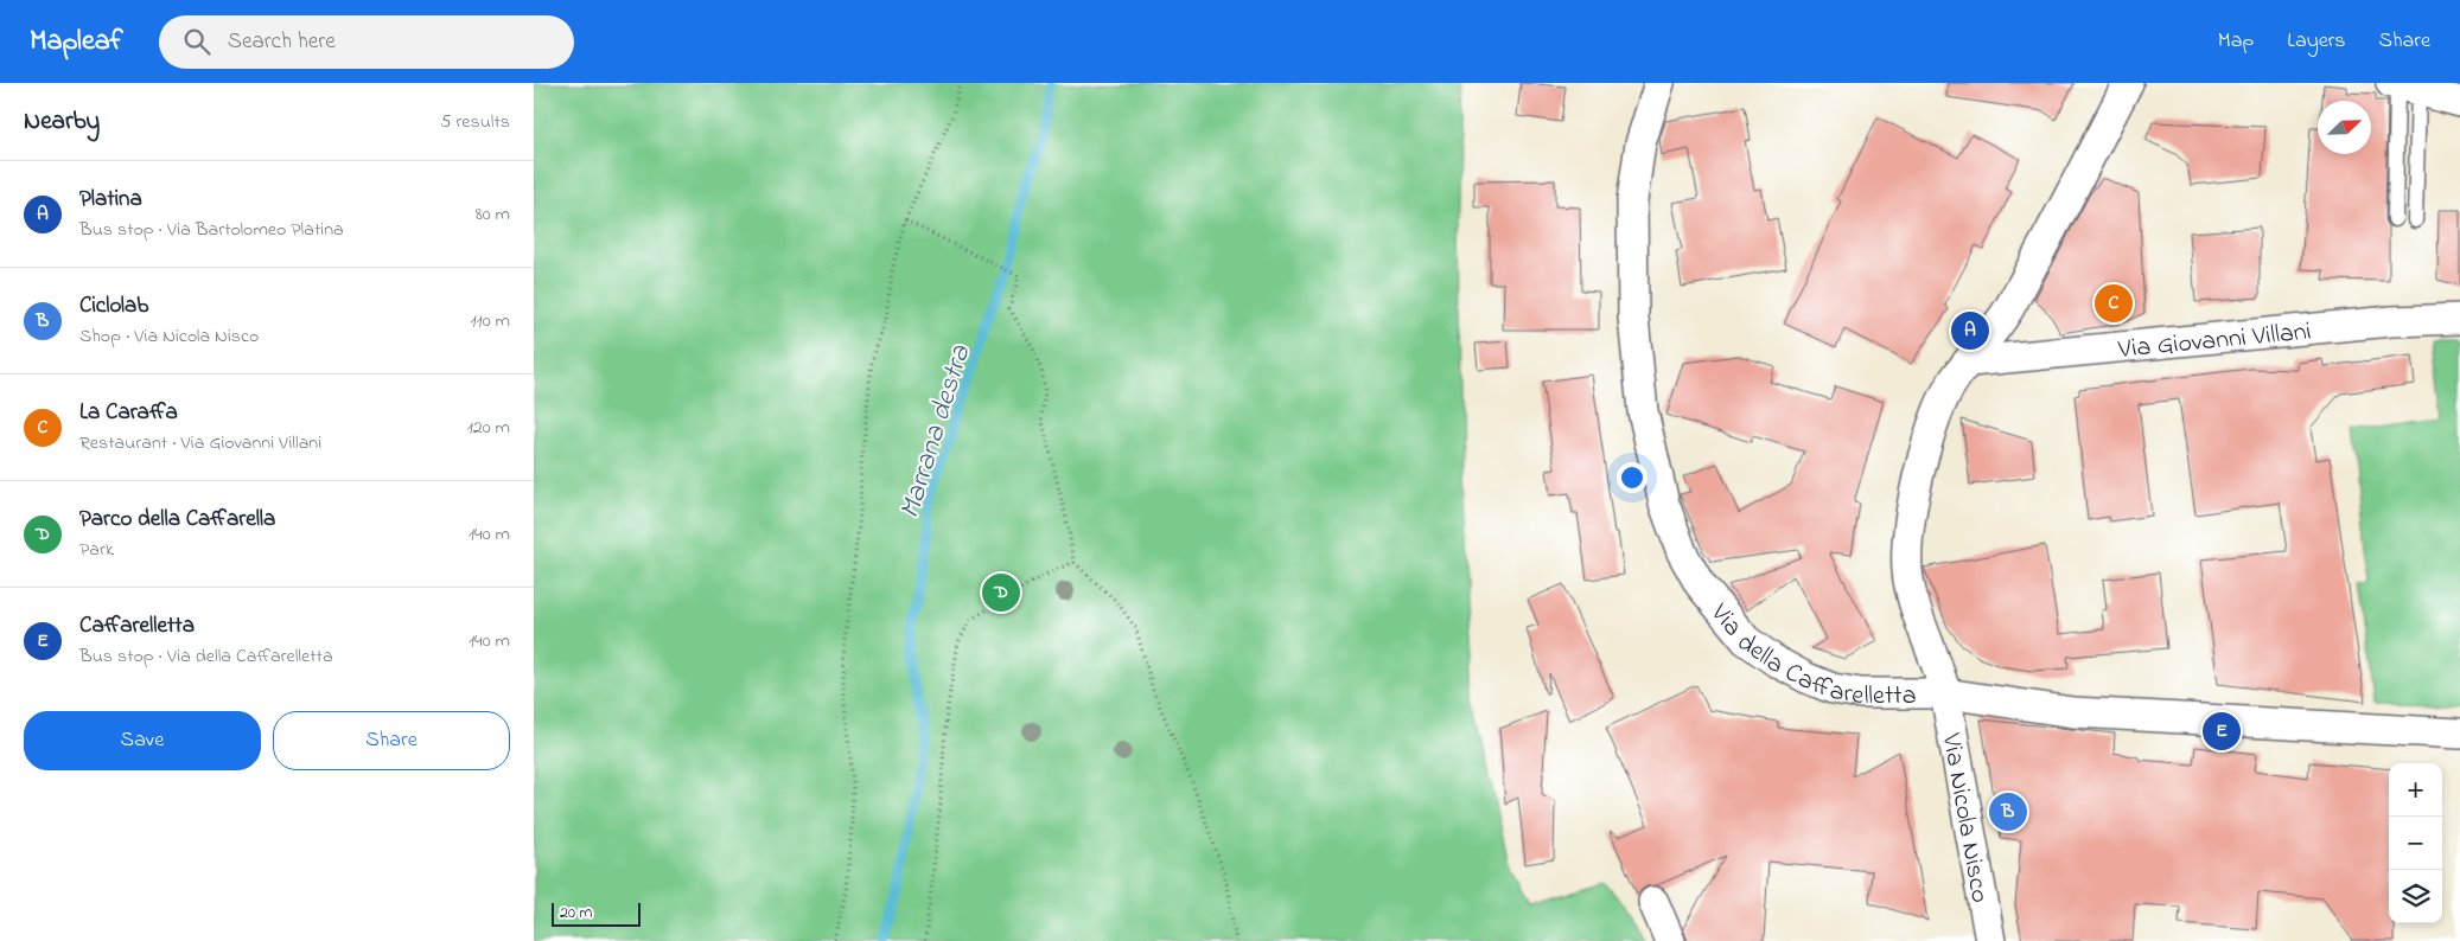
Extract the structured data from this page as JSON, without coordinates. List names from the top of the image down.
{
  "streets": {
    "street": ["Via Giovanni Villani", "Via della Caffarelletta", "Via Nicola Nisco"]
  },
  "crossings": [
    ["Via Giovanni Villani", "Via Nicola Nisco"],
    ["Via della Caffarelletta", "Via Nicola Nisco"]
  ],
  "water": ["Marrana destra"],
  "scale_bar": "20 m",
  "north": "top right",
  "page": {
    "header": "Mapleaf",
    "search": "Search here",
    "nav": ["Map", "Layers", "Share"],
    "heading": ["Nearby", "5 results"],
    "list": [
      {
        "mark": "A",
        "name": "Platina",
        "note": "Bus stop · Via Bartolomeo Platina",
        "value": "80 m"
      },
      {
        "mark": "B",
        "name": "Ciclolab",
        "note": "Shop · Via Nicola Nisco",
        "value": "110 m"
      },
      {
        "mark": "C",
        "name": "La Caraffa",
        "note": "Restaurant · Via Giovanni Villani",
        "value": "120 m"
      },
      {
        "mark": "D",
        "name": "Parco della Caffarella",
        "note": "Park",
        "value": "140 m"
      },
      {
        "mark": "E",
        "name": "Caffarelletta",
        "note": "Bus stop · Via della Caffarelletta",
        "value": "140 m"
      }
    ],
    "pins": [
      "C",
      "A",
      "D",
      "E",
      "B"
    ],
    "buttons": ["Save", "Share"],
    "map_buttons": ["+", "−"],
    "scale": "20 m"
  }
}
